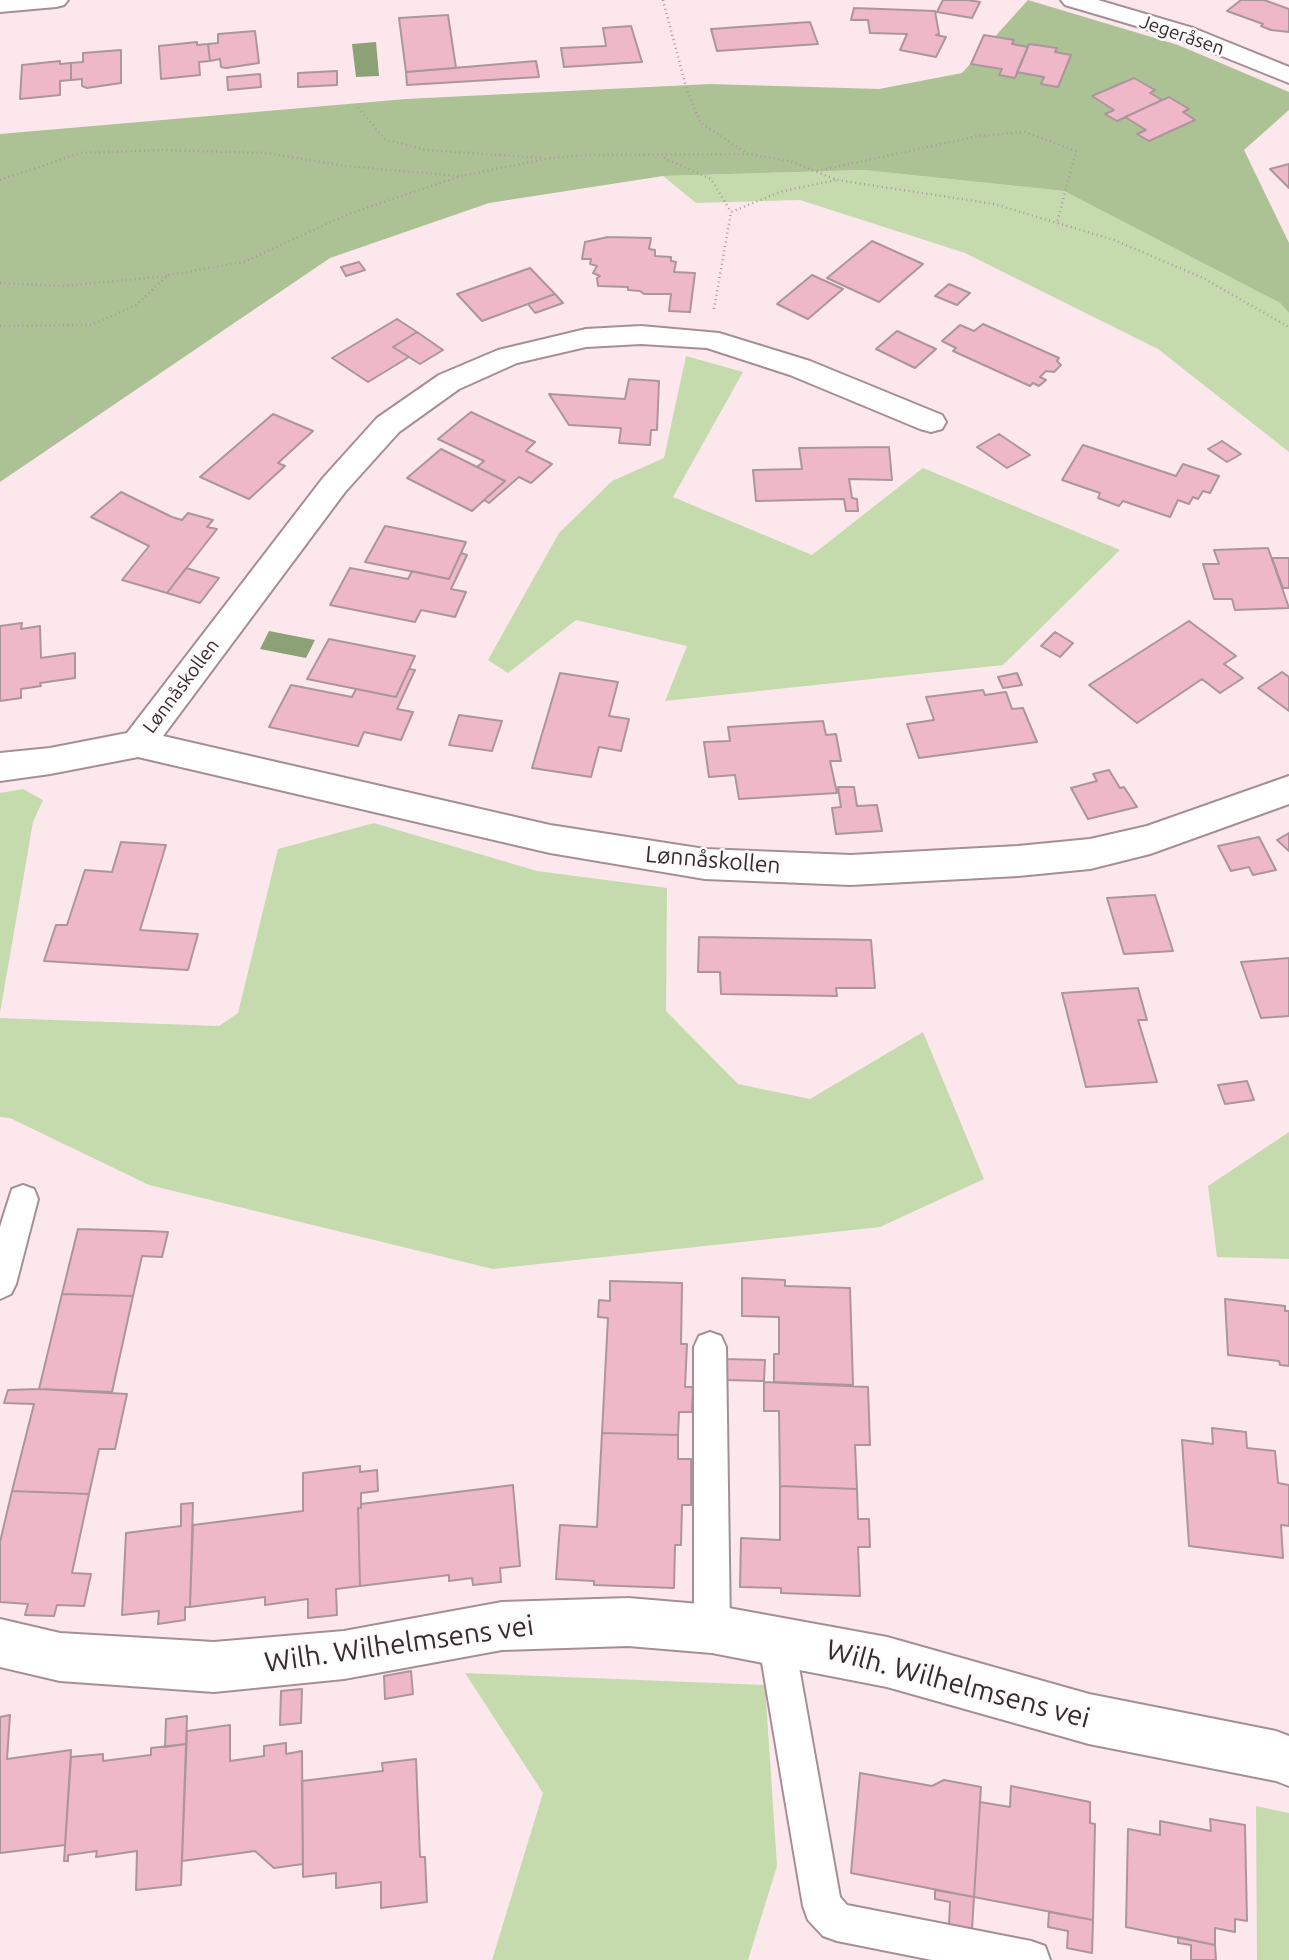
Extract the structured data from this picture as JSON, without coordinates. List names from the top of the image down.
{
  "streets": {
    "street": ["Jegeråsen", "Lønnåskollen", "Wilh. Wilhelmsens vei"]
  }
}
